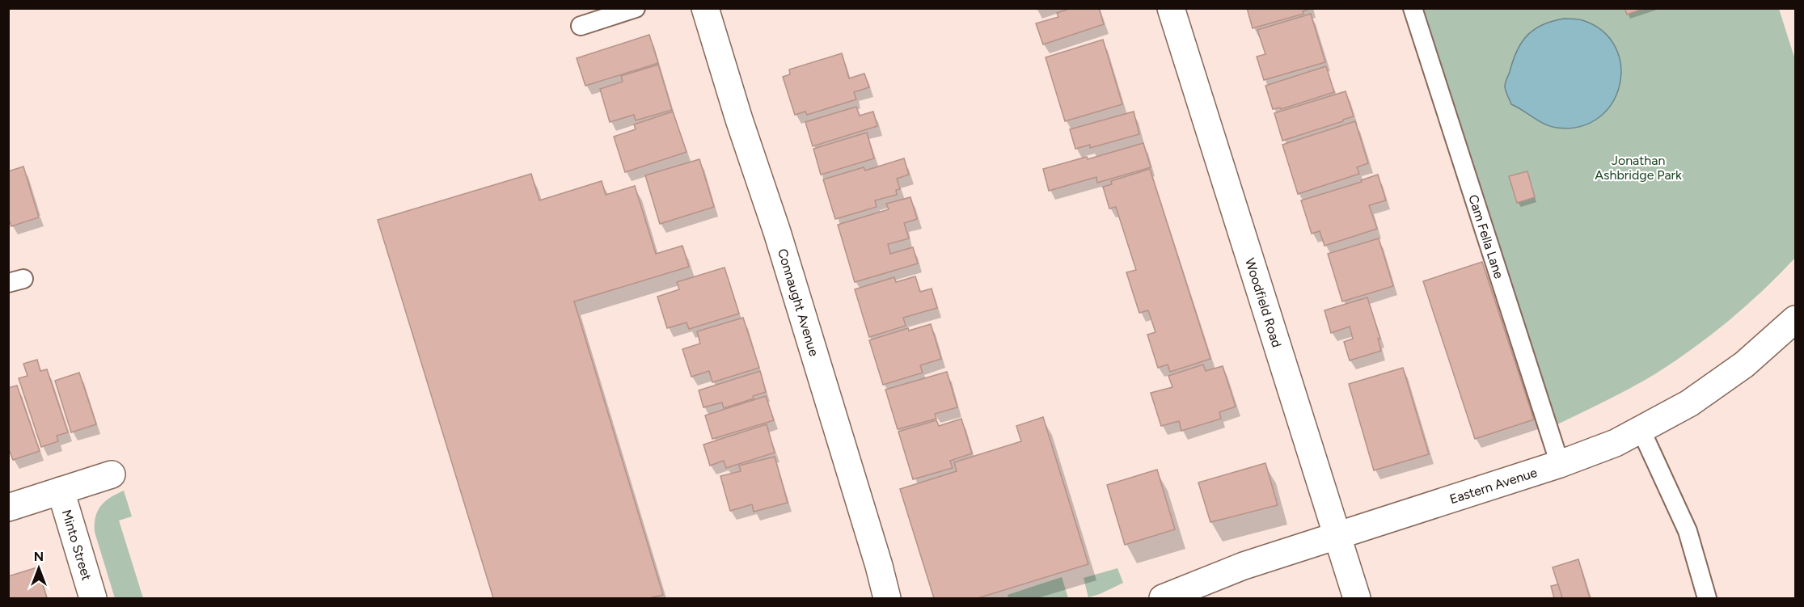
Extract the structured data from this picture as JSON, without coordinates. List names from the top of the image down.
{
  "streets": {
    "street": [
      "Connaught Avenue",
      "Woodfield Road",
      "Eastern Avenue",
      "Minto Street"
    ],
    "lane": ["Cam Fella Lane"]
  },
  "crossings": [
    ["Cam Fella Lane", "Eastern Avenue"],
    ["Woodfield Road", "Eastern Avenue"]
  ],
  "parks": ["Jonathan Ashbridge Park"],
  "north": "top"
}
